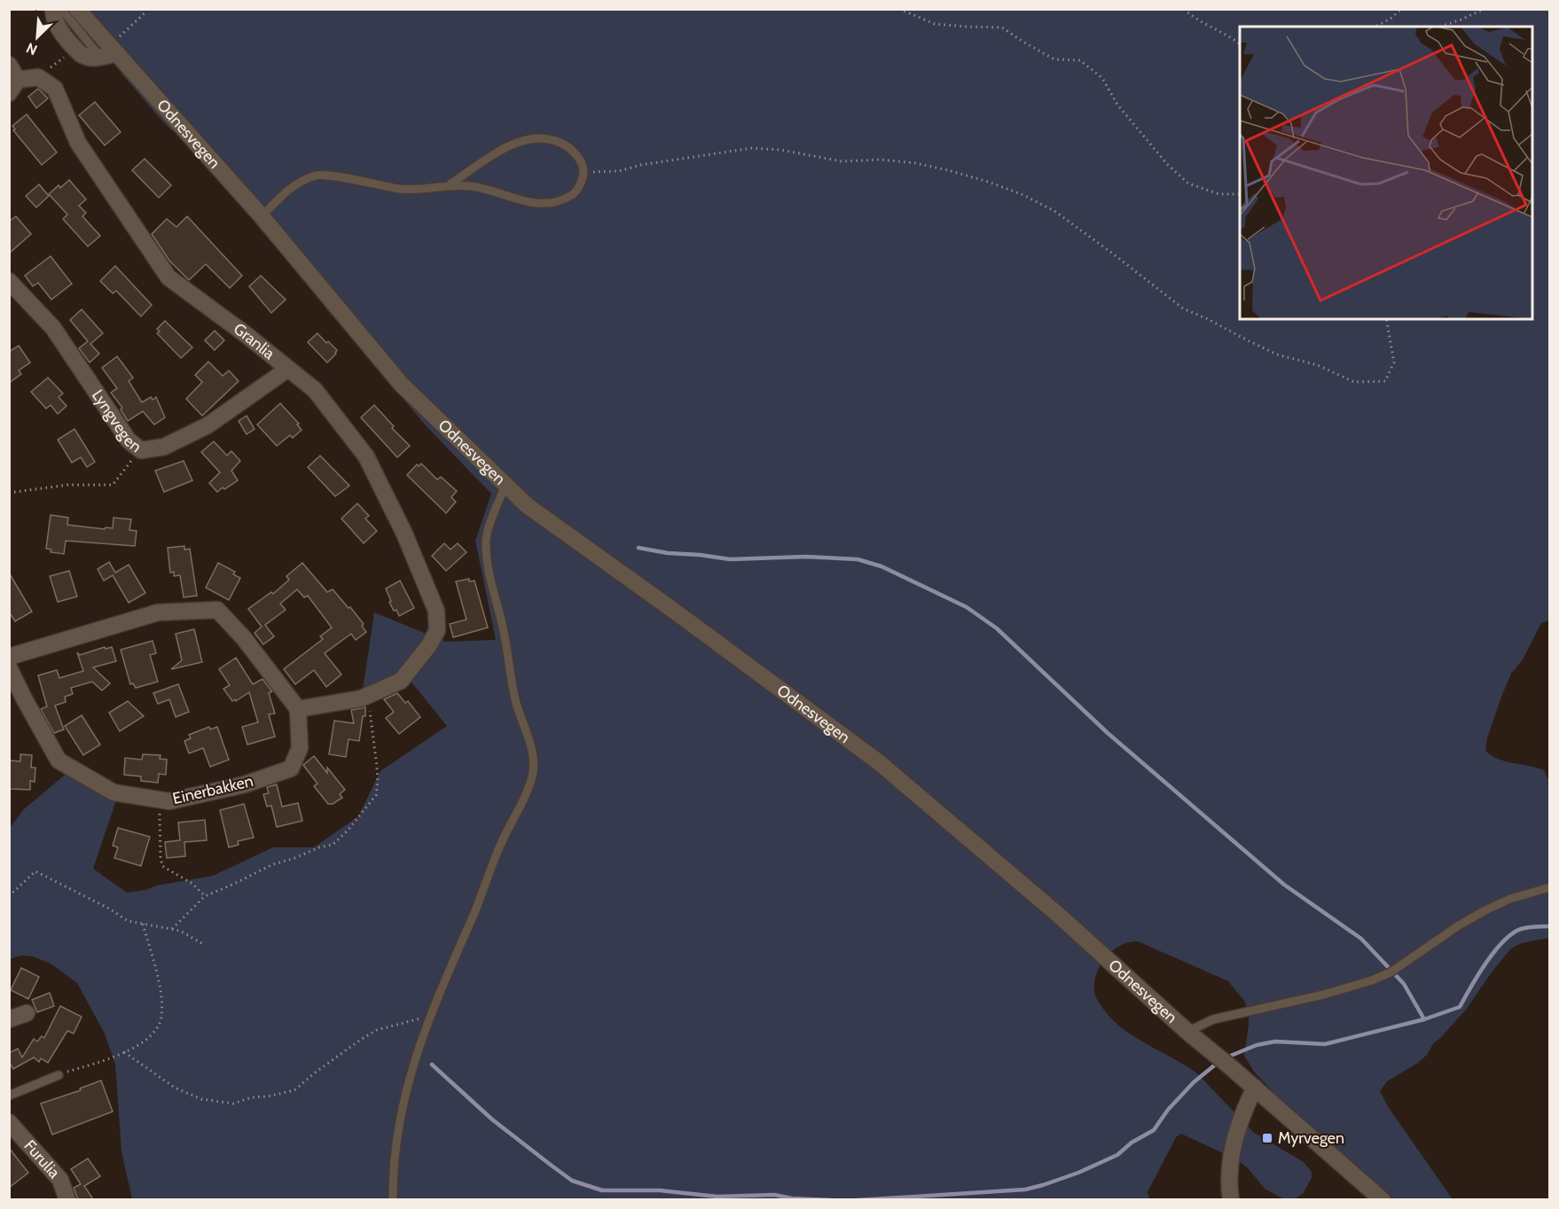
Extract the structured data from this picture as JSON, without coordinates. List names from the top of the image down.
{
  "streets": {
    "street": [
      "Odnesvegen",
      "Granlia",
      "Lyngvegen",
      "Einerbakken",
      "Furulia"
    ]
  },
  "crossings": [
    ["Granlia", "Lyngvegen"]
  ],
  "places": {
    "transit": ["Myrvegen"]
  },
  "north": "bottom left"
}
